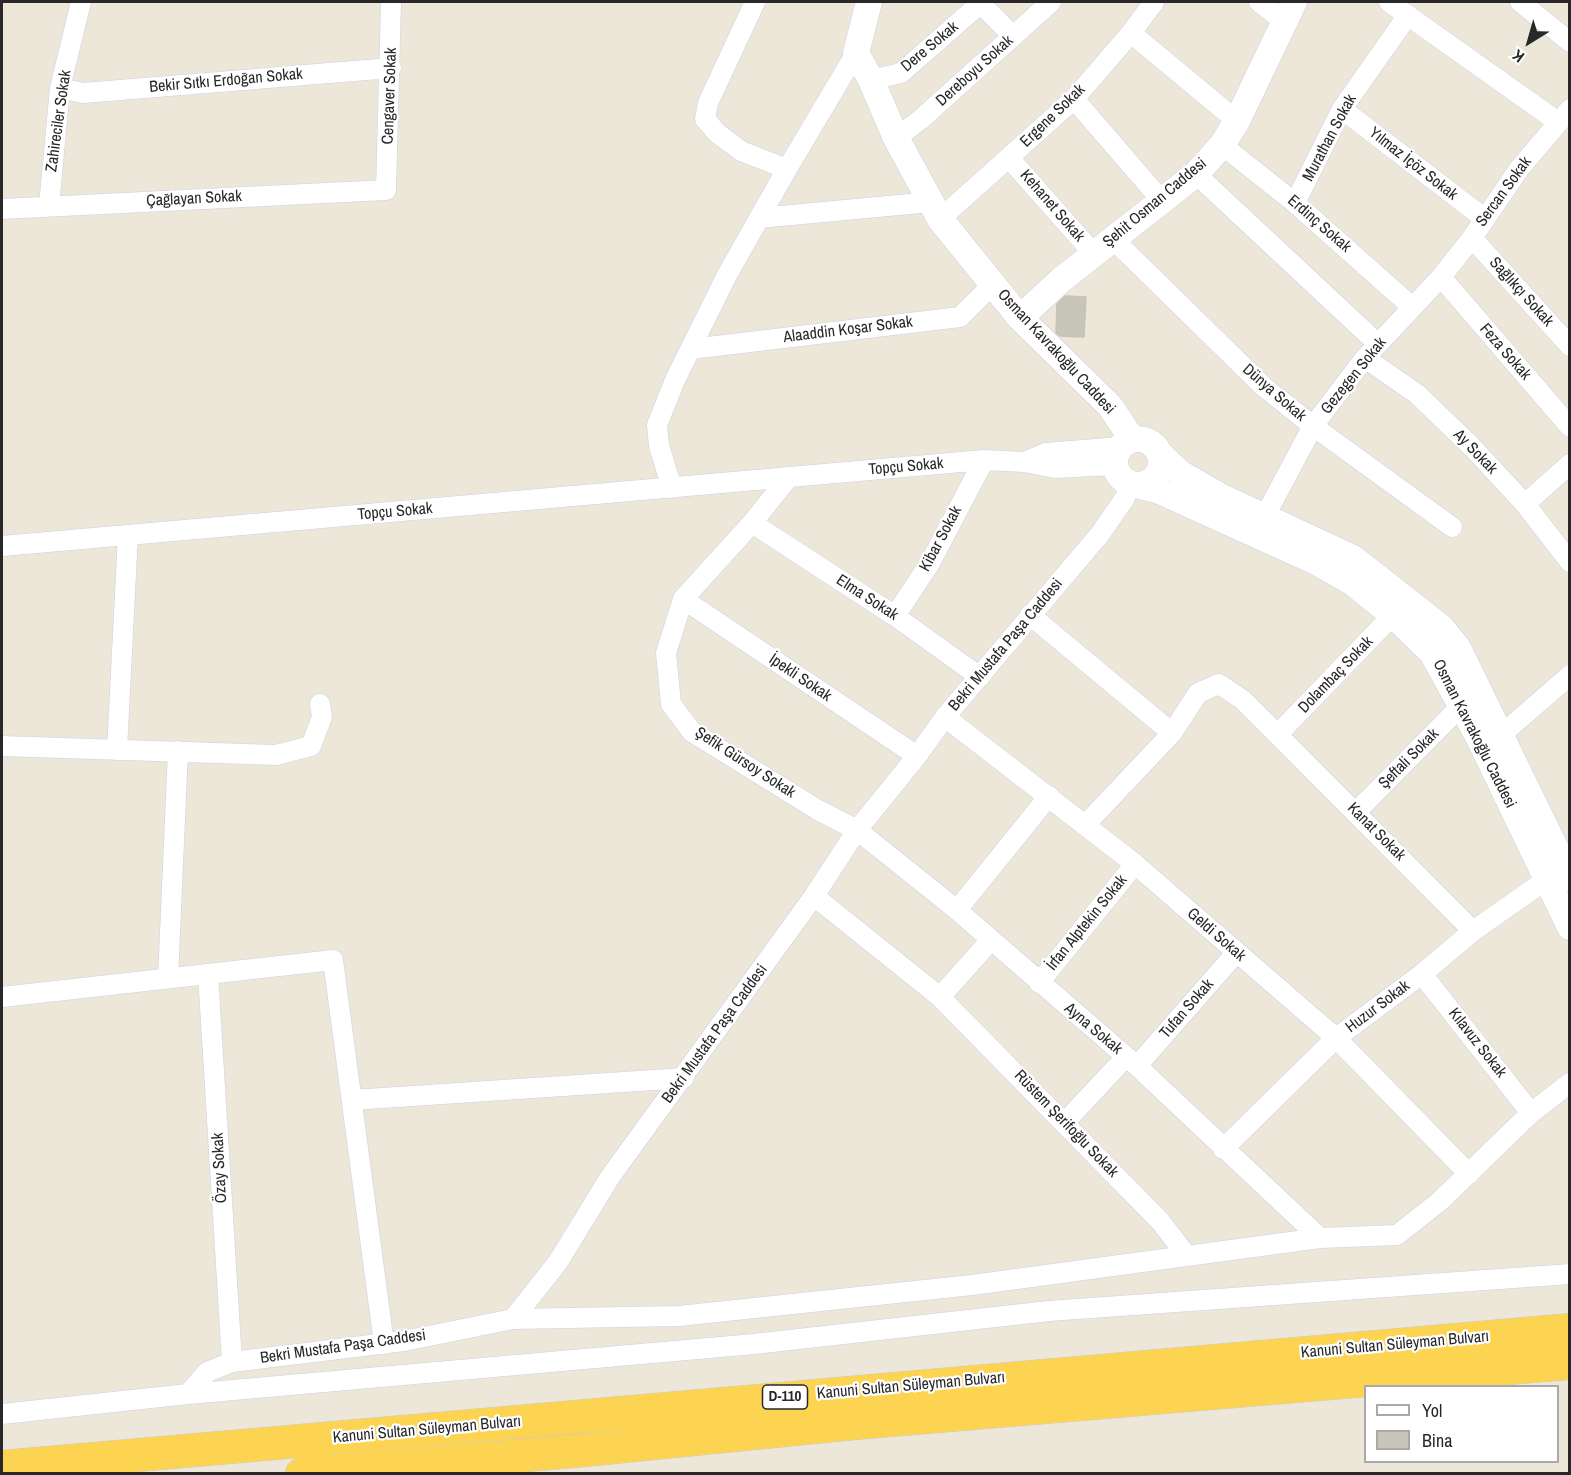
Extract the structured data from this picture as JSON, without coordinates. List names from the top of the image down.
{
  "streets": {
    "highway": ["Kanuni Sultan Süleyman Bulvarı", "D-110"],
    "street": [
      "Dere Sokak",
      "Dereboyu Sokak",
      "Bekir Sıtkı Erdoğan Sokak",
      "Cengaver Sokak",
      "Ergene Sokak",
      "Zahireciler Sokak",
      "Murathan Sokak",
      "Yılmaz İçöz Sokak",
      "Sercan Sokak",
      "Çağlayan Sokak",
      "Şehit Osman Caddesi",
      "Kehanet Sokak",
      "Erdinç Sokak",
      "Sağlıkçı Sokak",
      "Alaaddin Koşar Sokak",
      "Osman Kavrakoğlu Caddesi",
      "Feza Sokak",
      "Gezegen Sokak",
      "Dünya Sokak",
      "Ay Sokak",
      "Topçu Sokak",
      "Kibar Sokak",
      "Elma Sokak",
      "Bekri Mustafa Paşa Caddesi",
      "Dolambaç Sokak",
      "İpekli Sokak",
      "Şeftali Sokak",
      "Şefik Gürsoy Sokak",
      "Kanat Sokak",
      "İrfan Alptekin Sokak",
      "Geldi Sokak",
      "Huzur Sokak",
      "Tufan Sokak",
      "Ayna Sokak",
      "Kılavuz Sokak",
      "Rüstem Şerifoğlu Sokak",
      "Özay Sokak"
    ]
  },
  "crossings": [
    ["Dere Sokak", "Osman Kavrakoğlu Caddesi"],
    ["Dereboyu Sokak", "Osman Kavrakoğlu Caddesi"],
    ["Bekir Sıtkı Erdoğan Sokak", "Cengaver Sokak"],
    ["Bekir Sıtkı Erdoğan Sokak", "Zahireciler Sokak"],
    ["Cengaver Sokak", "Çağlayan Sokak"],
    ["Ergene Sokak", "Kehanet Sokak"],
    ["Ergene Sokak", "Osman Kavrakoğlu Caddesi"],
    ["Zahireciler Sokak", "Çağlayan Sokak"],
    ["Murathan Sokak", "Yılmaz İçöz Sokak"],
    ["Murathan Sokak", "Erdinç Sokak"],
    ["Yılmaz İçöz Sokak", "Sercan Sokak"],
    ["Sercan Sokak", "Sağlıkçı Sokak"],
    ["Sercan Sokak", "Feza Sokak"],
    ["Sercan Sokak", "Gezegen Sokak"],
    ["Şehit Osman Caddesi", "Kehanet Sokak"],
    ["Şehit Osman Caddesi", "Erdinç Sokak"],
    ["Şehit Osman Caddesi", "Osman Kavrakoğlu Caddesi"],
    ["Şehit Osman Caddesi", "Dünya Sokak"],
    ["Şehit Osman Caddesi", "Ay Sokak"],
    ["Kehanet Sokak", "Dünya Sokak"],
    ["Erdinç Sokak", "Gezegen Sokak"],
    ["Alaaddin Koşar Sokak", "Osman Kavrakoğlu Caddesi"],
    ["Osman Kavrakoğlu Caddesi", "Gezegen Sokak"],
    ["Osman Kavrakoğlu Caddesi", "Topçu Sokak"],
    ["Osman Kavrakoğlu Caddesi", "Bekri Mustafa Paşa Caddesi"],
    ["Osman Kavrakoğlu Caddesi", "Dolambaç Sokak"],
    ["Osman Kavrakoğlu Caddesi", "Şeftali Sokak"],
    ["Osman Kavrakoğlu Caddesi", "Huzur Sokak"],
    ["Feza Sokak", "Gezegen Sokak"],
    ["Gezegen Sokak", "Dünya Sokak"],
    ["Gezegen Sokak", "Ay Sokak"],
    ["Topçu Sokak", "Kibar Sokak"],
    ["Topçu Sokak", "Bekri Mustafa Paşa Caddesi"],
    ["Kibar Sokak", "Elma Sokak"],
    ["Elma Sokak", "Bekri Mustafa Paşa Caddesi"],
    ["Bekri Mustafa Paşa Caddesi", "İpekli Sokak"],
    ["Bekri Mustafa Paşa Caddesi", "Şefik Gürsoy Sokak"],
    ["Bekri Mustafa Paşa Caddesi", "Geldi Sokak"],
    ["Bekri Mustafa Paşa Caddesi", "Ayna Sokak"],
    ["Bekri Mustafa Paşa Caddesi", "Rüstem Şerifoğlu Sokak"],
    ["Bekri Mustafa Paşa Caddesi", "Özay Sokak"],
    ["Dolambaç Sokak", "Kanat Sokak"],
    ["İpekli Sokak", "Şefik Gürsoy Sokak"],
    ["Şeftali Sokak", "Kanat Sokak"],
    ["Şefik Gürsoy Sokak", "Ayna Sokak"],
    ["Kanat Sokak", "Huzur Sokak"],
    ["İrfan Alptekin Sokak", "Geldi Sokak"],
    ["İrfan Alptekin Sokak", "Ayna Sokak"],
    ["Geldi Sokak", "Huzur Sokak"],
    ["Geldi Sokak", "Tufan Sokak"],
    ["Huzur Sokak", "Ayna Sokak"],
    ["Huzur Sokak", "Kılavuz Sokak"],
    ["Tufan Sokak", "Ayna Sokak"],
    ["Tufan Sokak", "Rüstem Şerifoğlu Sokak"]
  ],
  "legend": ["Yol", "Bina"],
  "north": "bottom left"
}
